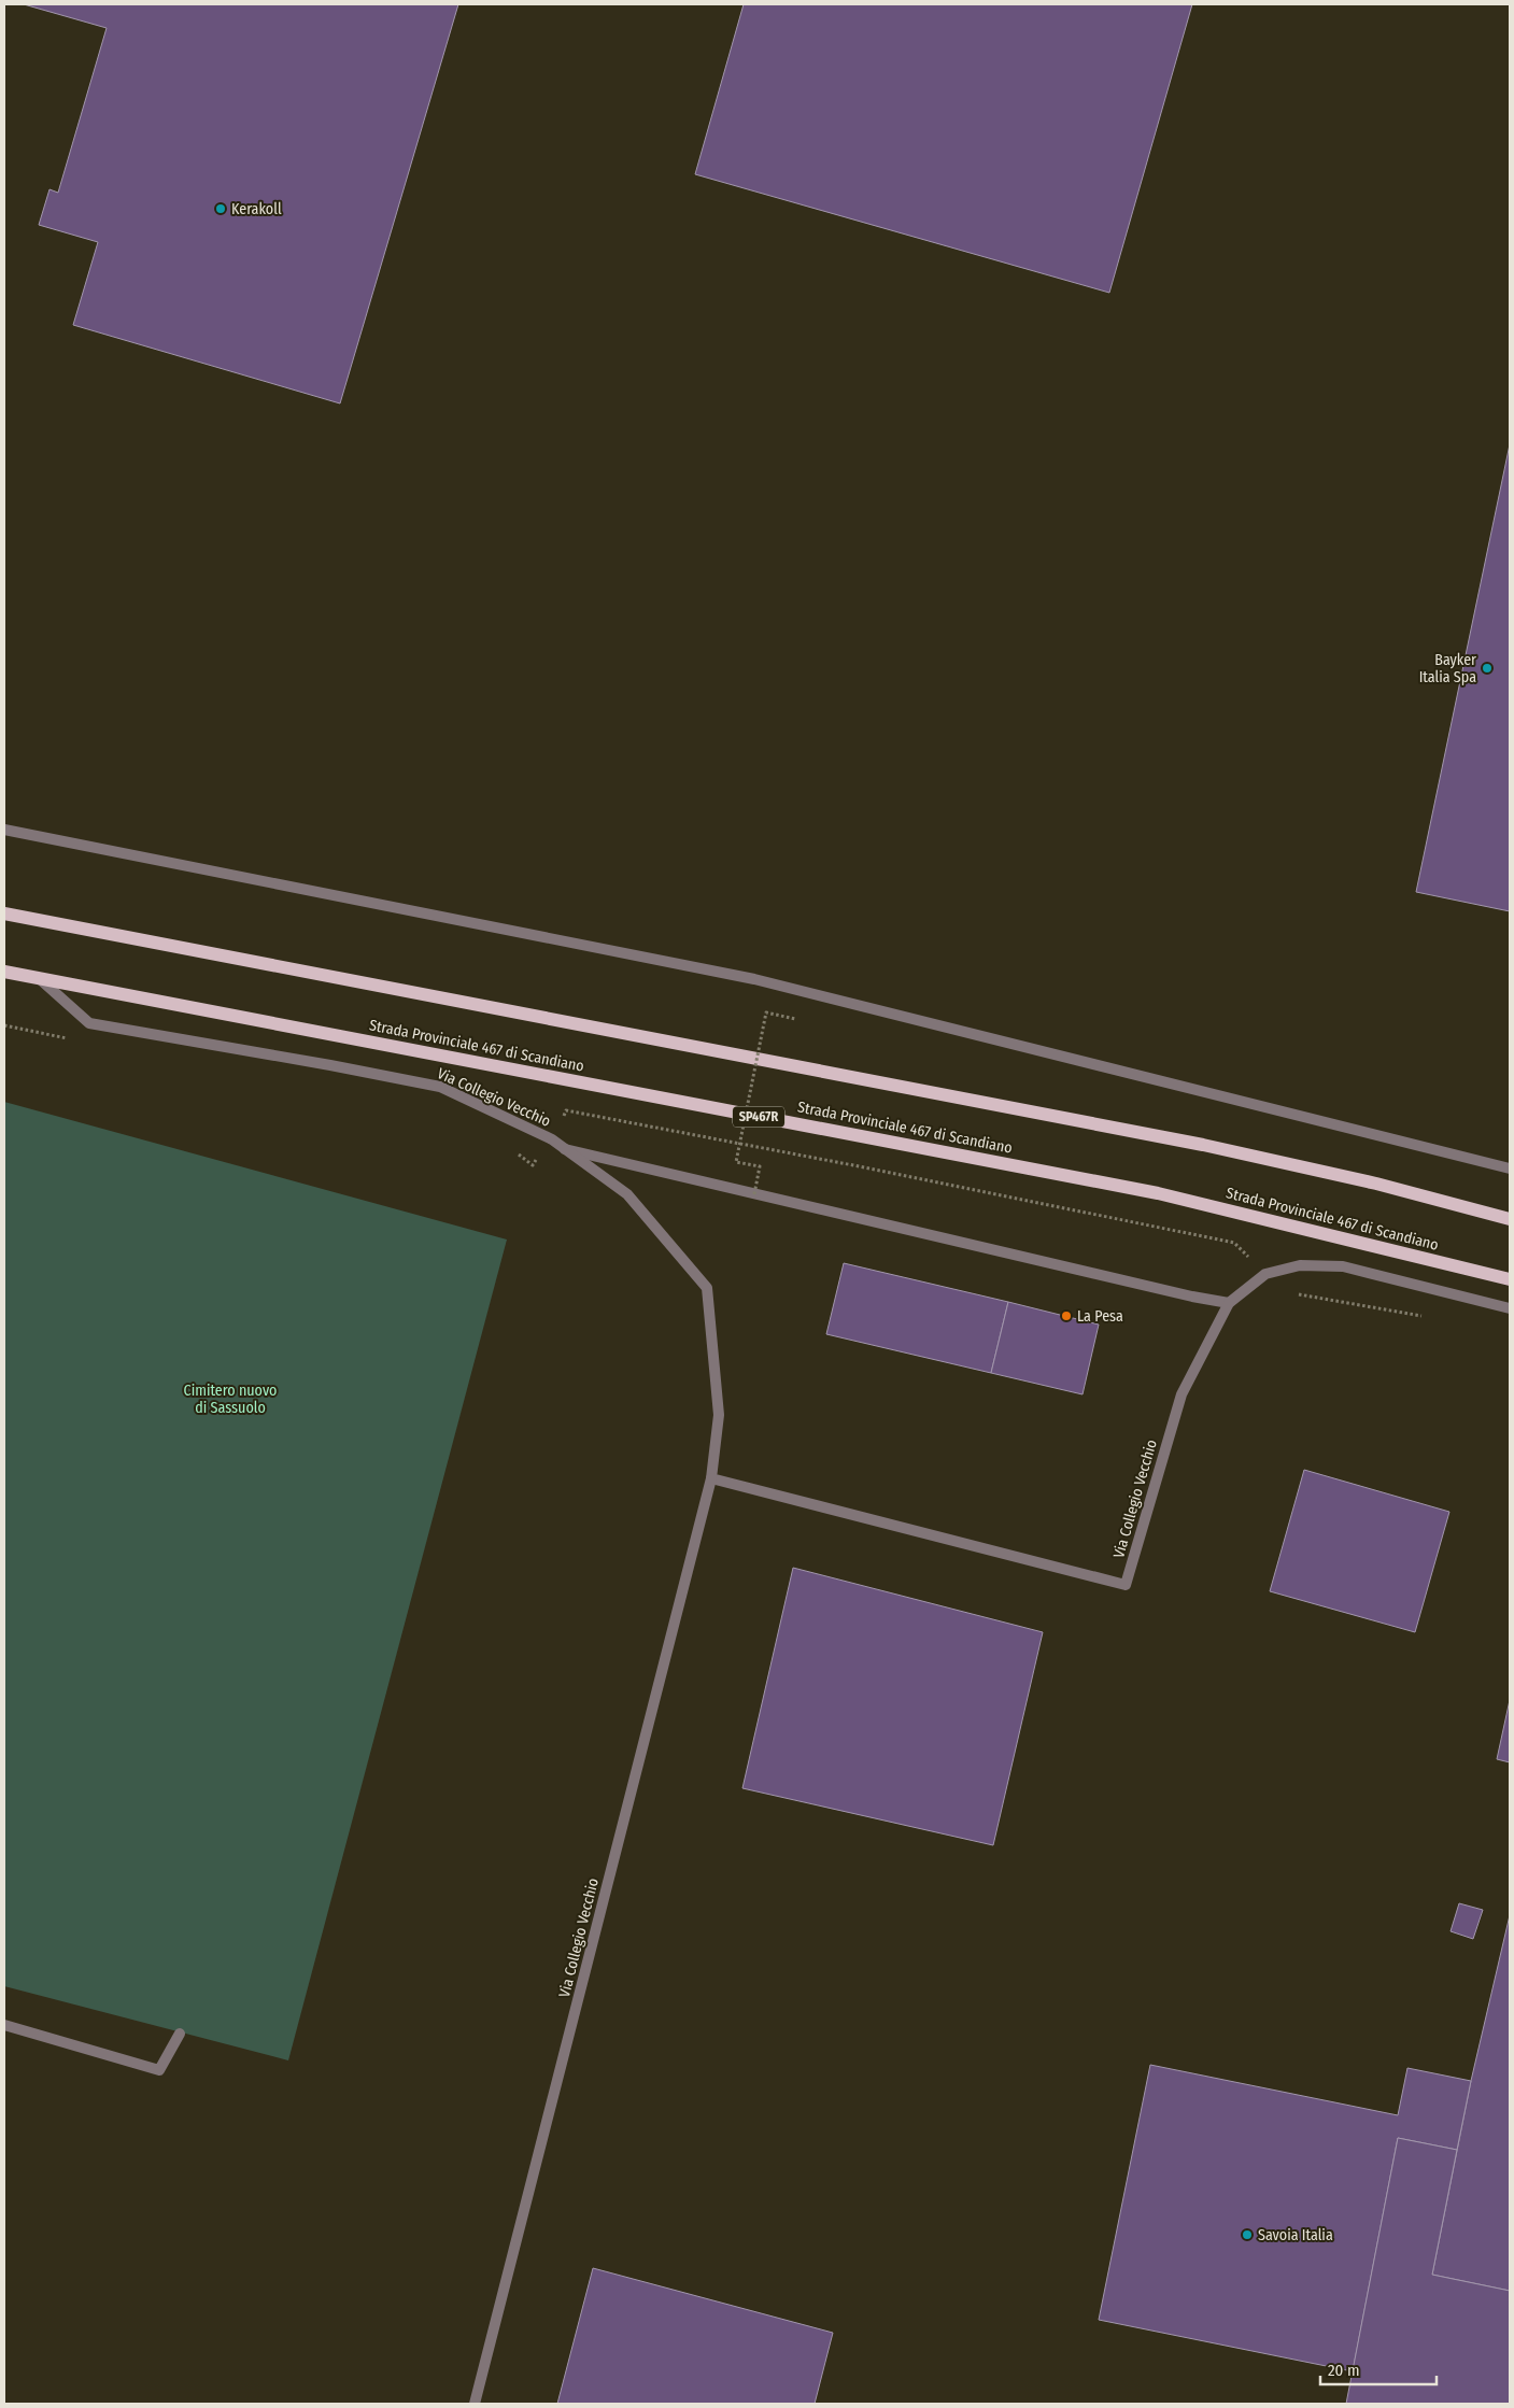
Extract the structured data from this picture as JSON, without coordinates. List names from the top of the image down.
{
  "streets": {
    "main road": ["Strada Provinciale 467 di Scandiano", "SP467R"],
    "street": ["Via Collegio Vecchio"]
  },
  "crossings": [
    ["Strada Provinciale 467 di Scandiano", "Via Collegio Vecchio"]
  ],
  "parks": ["Cimitero nuovo di Sassuolo"],
  "places": [
    "Kerakoll",
    "Bayker Italia Spa",
    "La Pesa",
    "Savoia Italia"
  ],
  "scale_bar": "20 m"
}
